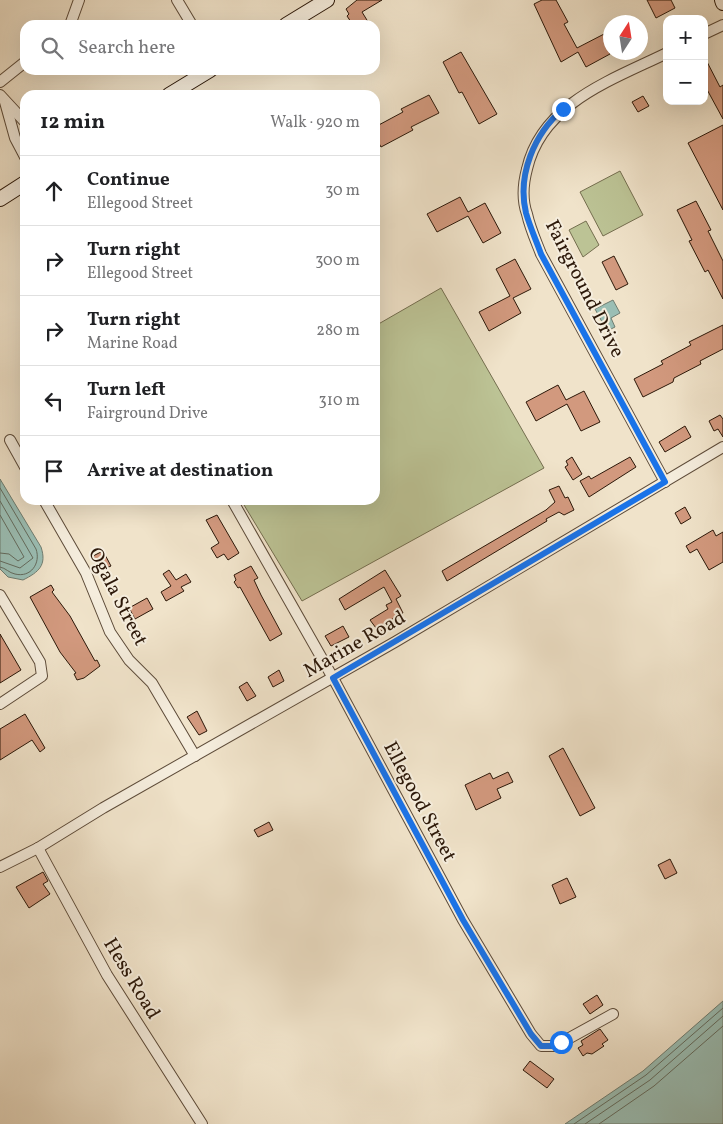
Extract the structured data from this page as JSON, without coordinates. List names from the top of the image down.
{
  "streets": {
    "street": [
      "Fairground Drive",
      "Ogala Street",
      "Marine Road",
      "Ellegood Street",
      "Hess Road"
    ]
  },
  "crossings": [
    ["Fairground Drive", "Marine Road"],
    ["Ogala Street", "Marine Road"],
    ["Marine Road", "Ellegood Street"],
    ["Marine Road", "Hess Road"]
  ],
  "north": "top",
  "page": {
    "map_buttons": ["+", "−"],
    "search": "Search here",
    "heading": ["12 min", "Walk · 920 m"],
    "list": [
      ["Continue", "Ellegood Street", "30 m"],
      ["Turn right", "Ellegood Street", "300 m"],
      ["Turn right", "Marine Road", "280 m"],
      ["Turn left", "Fairground Drive", "310 m"],
      "Arrive at destination"
    ]
  }
}
